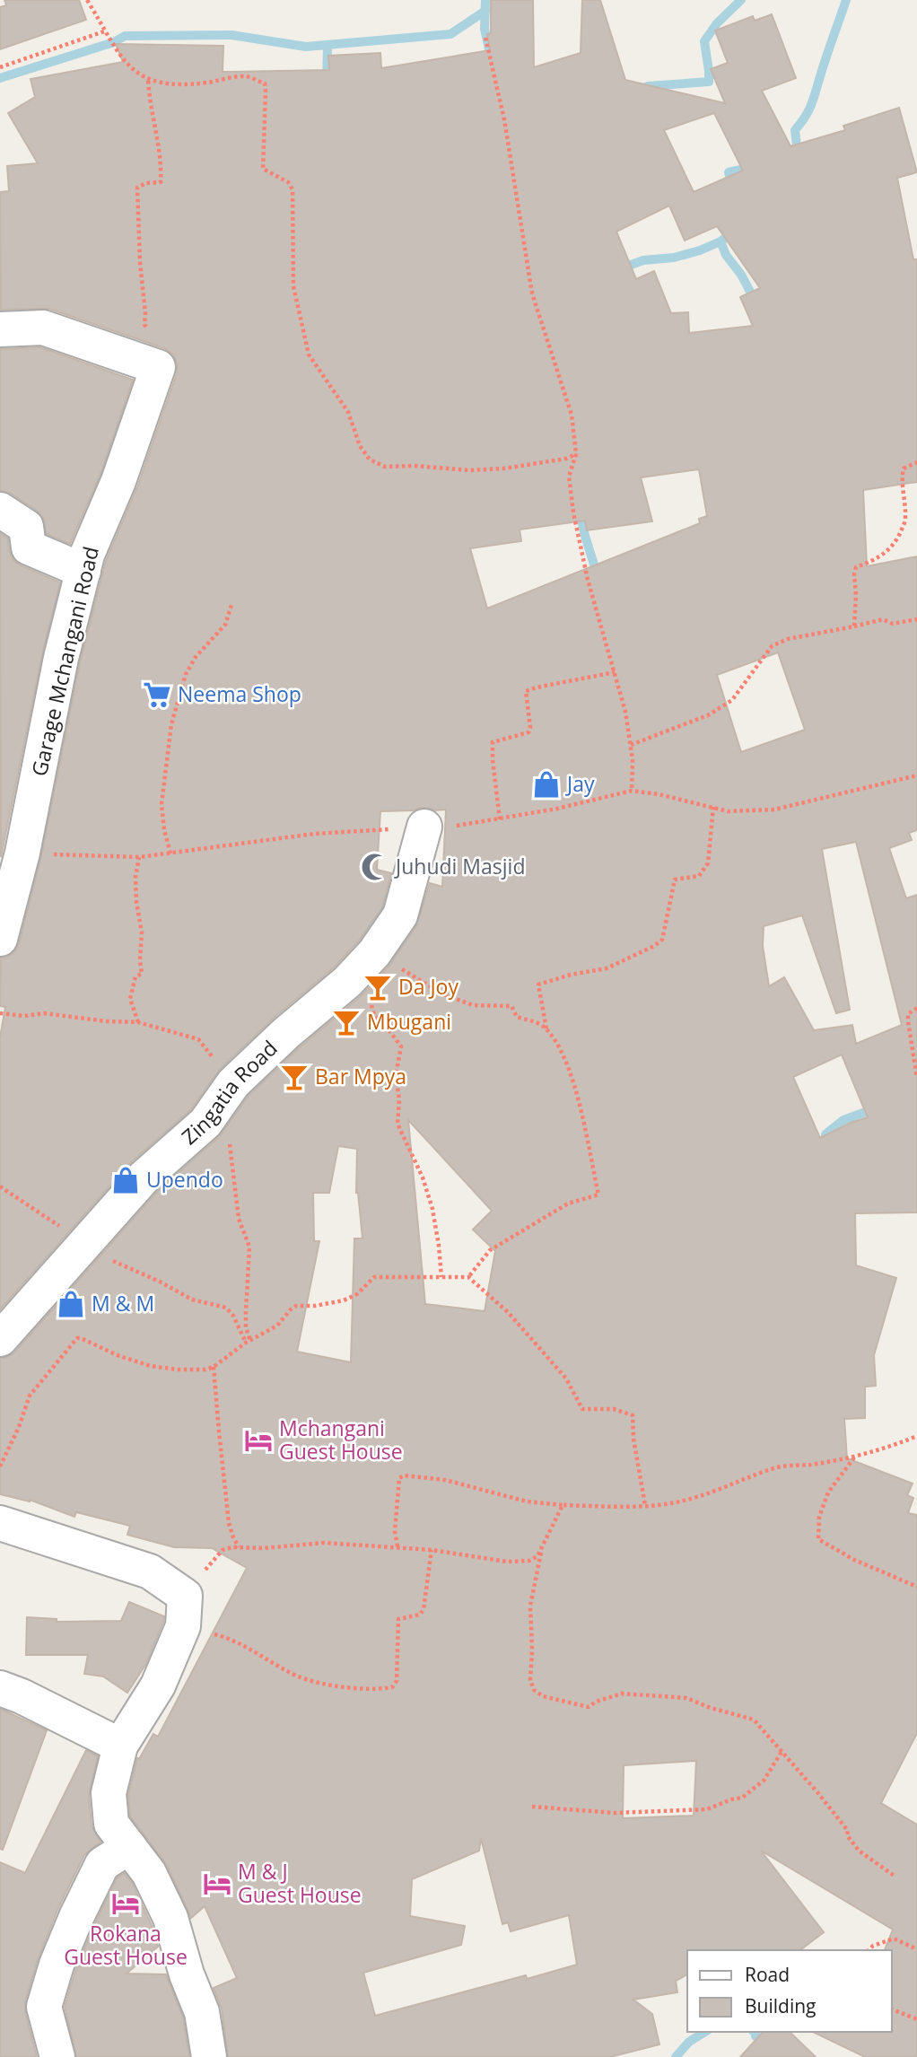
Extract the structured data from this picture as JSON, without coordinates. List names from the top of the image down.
{
  "streets": {
    "street": ["Garage Mchangani Road", "Zingatia Road"]
  },
  "places": {
    "supermarket": ["Neema Shop"],
    "shop": ["Jay", "Upendo", "M & M"],
    "mosque": ["Juhudi Masjid"],
    "bar": ["Da Joy", "Mbugani", "Bar Mpya"],
    "hotel": ["Mchangani Guest House", "M & J Guest House", "Rokana Guest House"]
  },
  "legend": ["Road", "Building"]
}
